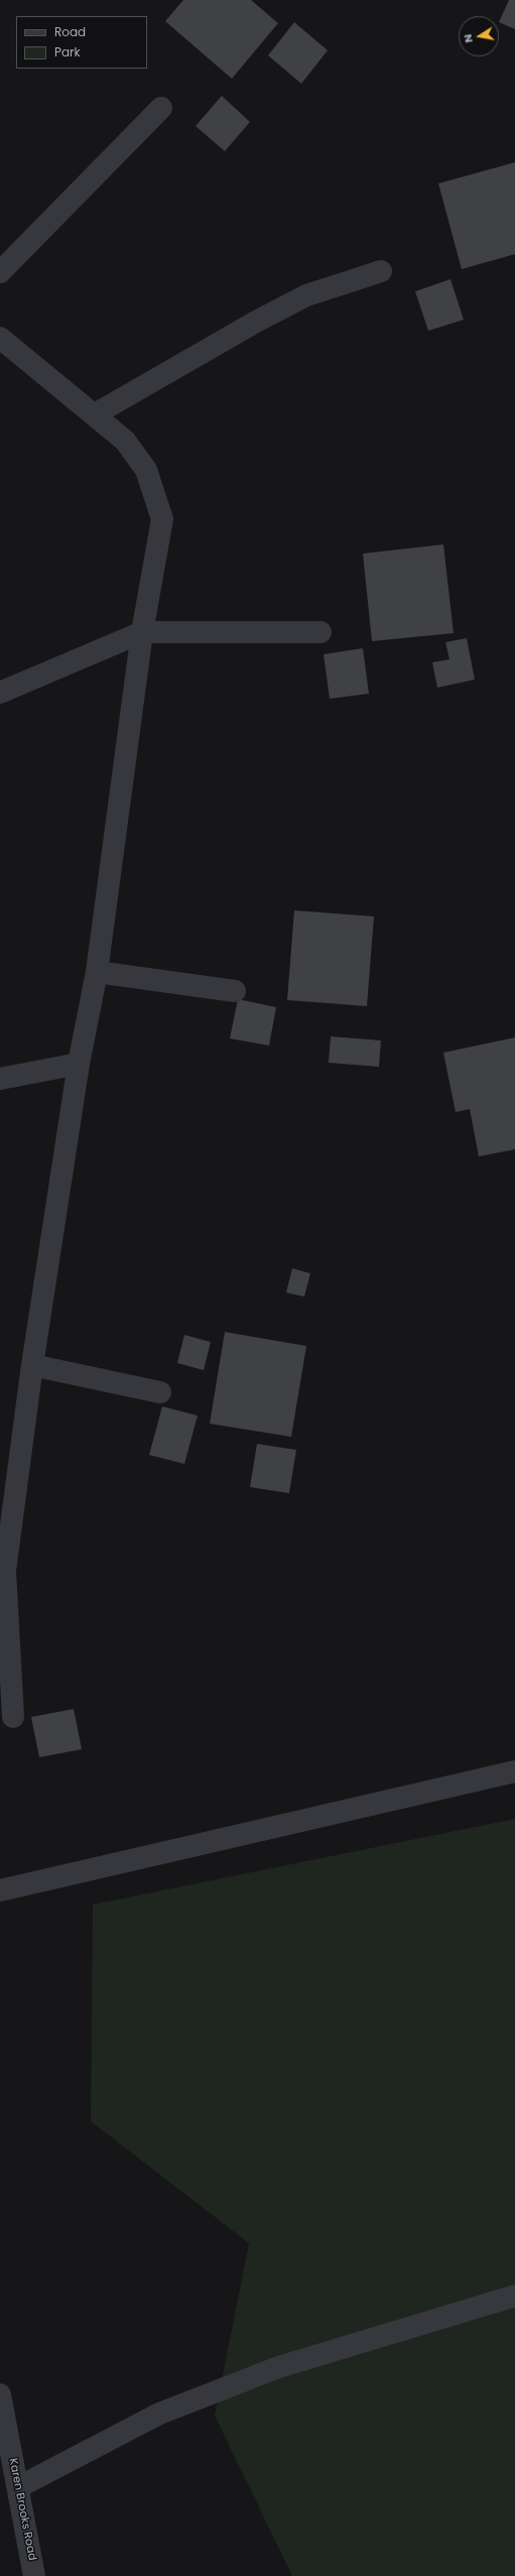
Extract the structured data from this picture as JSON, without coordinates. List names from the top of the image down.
{
  "streets": {
    "street": ["Karen Brooks Road"]
  },
  "legend": ["Road", "Park"],
  "north": "left"
}
